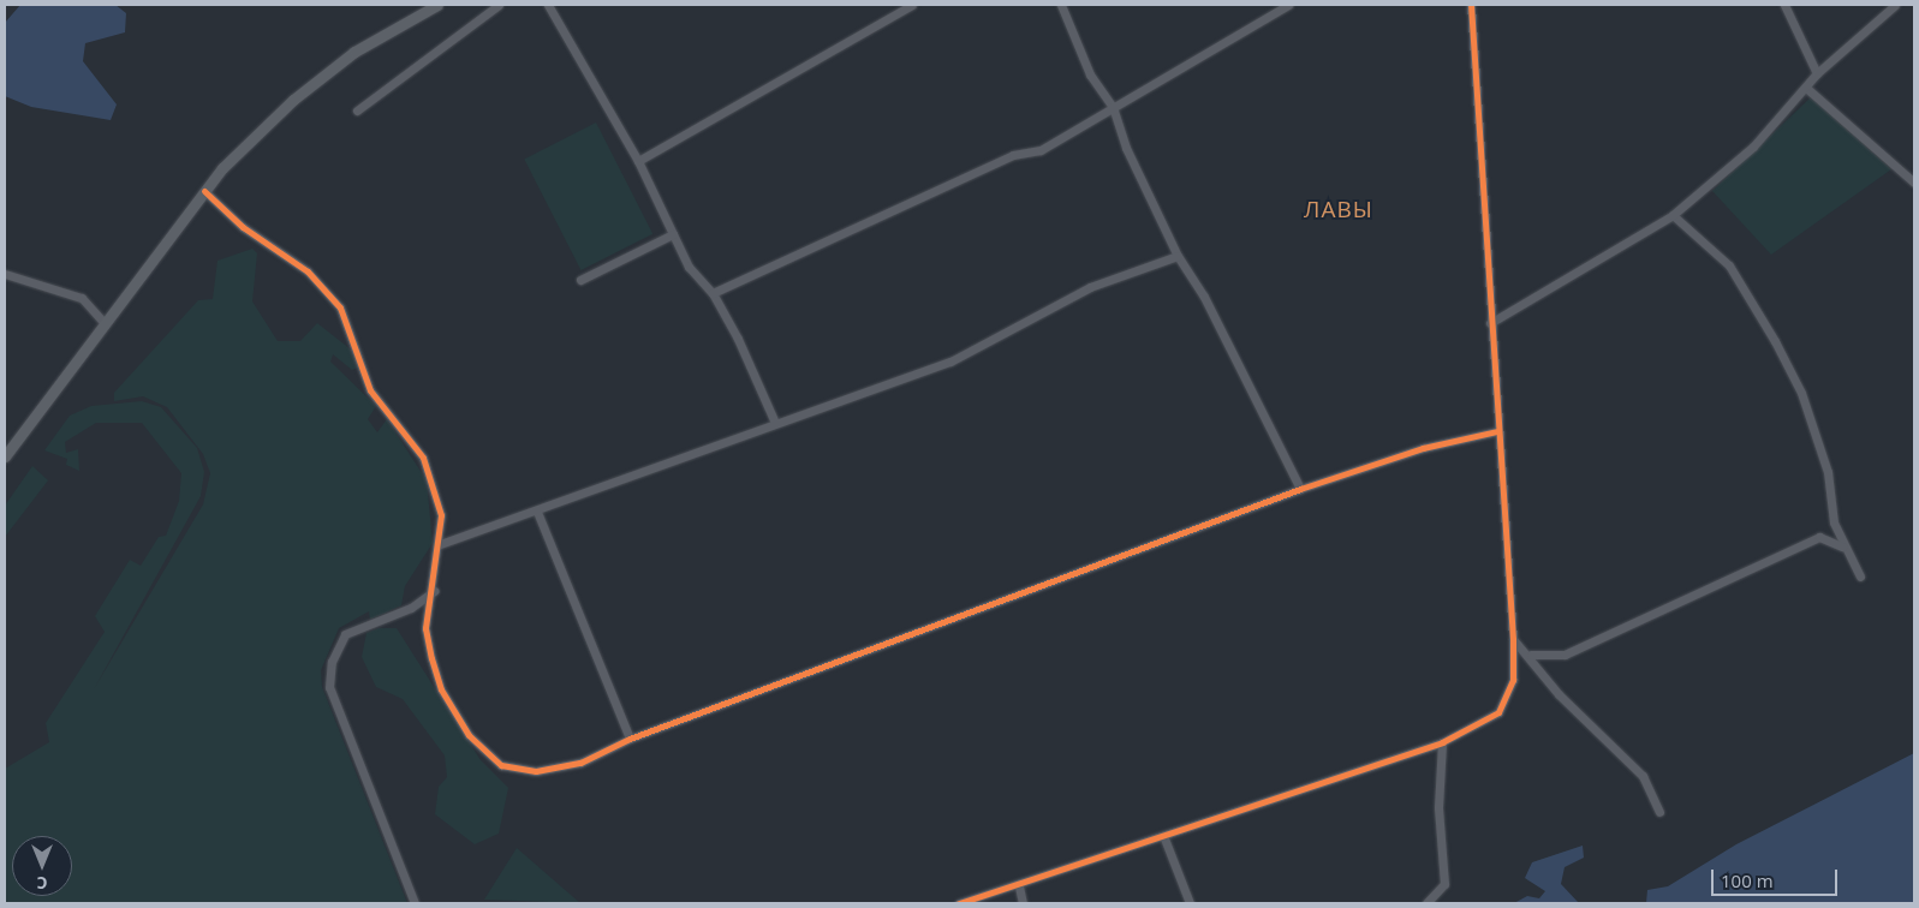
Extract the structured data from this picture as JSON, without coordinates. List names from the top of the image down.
{
  "districts": ["ЛАВЫ"],
  "scale_bar": "100 m",
  "north": "bottom"
}
